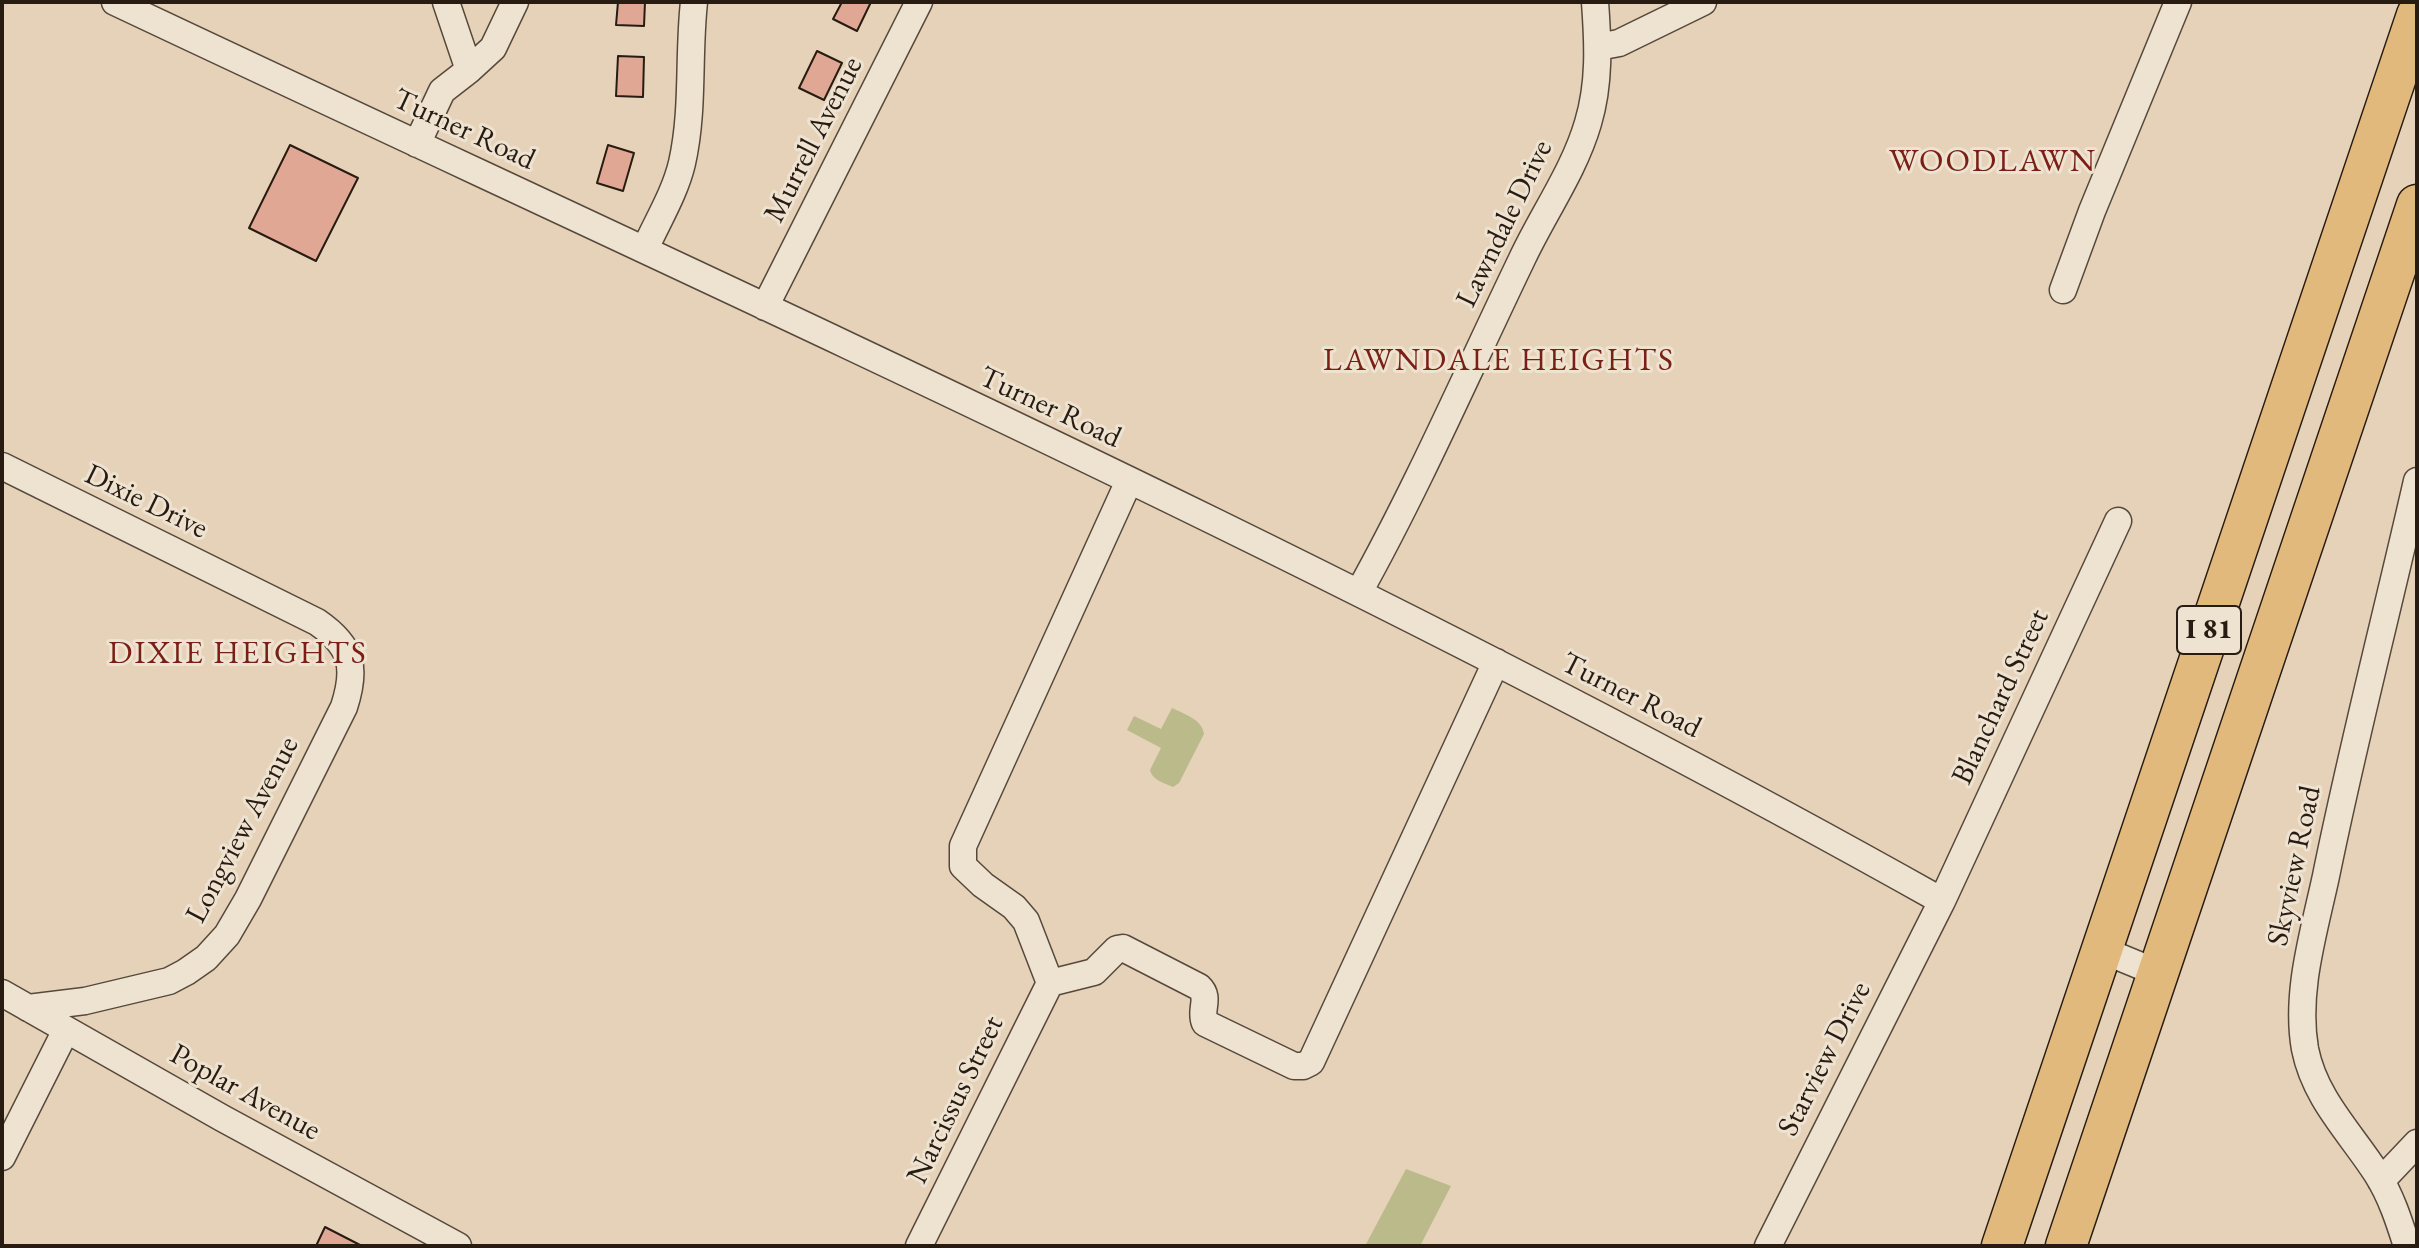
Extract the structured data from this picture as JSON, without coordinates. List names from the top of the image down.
{
  "streets": {
    "highway": ["I 81"],
    "street": [
      "Turner Road",
      "Murrell Avenue",
      "Lawndale Drive",
      "Dixie Drive",
      "Blanchard Street",
      "Longview Avenue",
      "Skyview Road",
      "Starview Drive",
      "Poplar Avenue",
      "Narcissus Street"
    ]
  },
  "crossings": [
    ["Turner Road", "Murrell Avenue"],
    ["Turner Road", "Lawndale Drive"],
    ["Turner Road", "Blanchard Street"],
    ["Turner Road", "Starview Drive"],
    ["Dixie Drive", "Longview Avenue"],
    ["Blanchard Street", "Starview Drive"],
    ["Longview Avenue", "Poplar Avenue"]
  ],
  "districts": ["WOODLAWN", "LAWNDALE HEIGHTS", "DIXIE HEIGHTS"]
}
